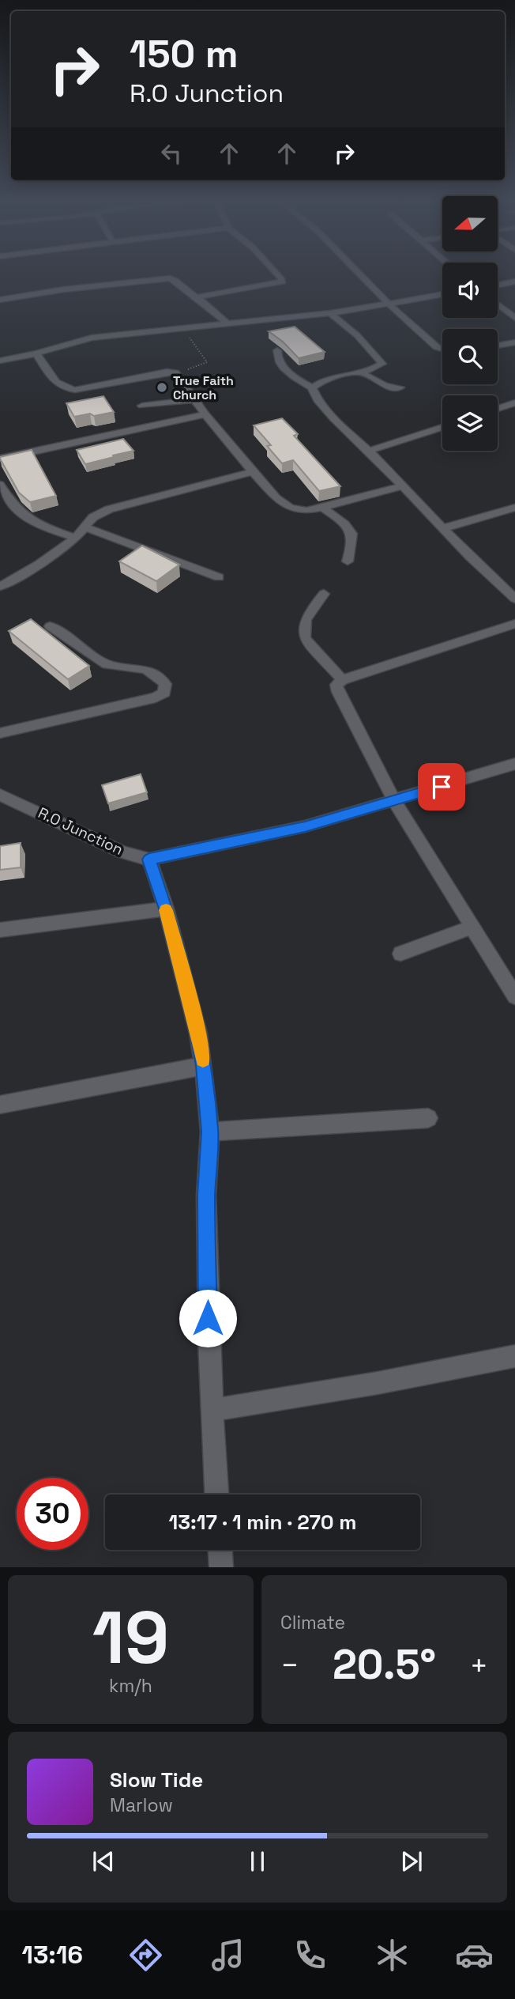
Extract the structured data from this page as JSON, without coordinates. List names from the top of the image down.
{
  "streets": {
    "street": ["R.O Junction"]
  },
  "places": ["True Faith Church"],
  "north": "left",
  "page": {
    "turn": ["150 m", "R.O Junction"],
    "limit": "30",
    "trip": "13:17 · 1 min · 270 m",
    "tile": [
      ["19", "km/h"],
      "Climate"
    ],
    "heat": ["−", "20.5°", "+"],
    "song": ["Slow Tide", "Marlow"],
    "tabs": "13:16"
  }
}
